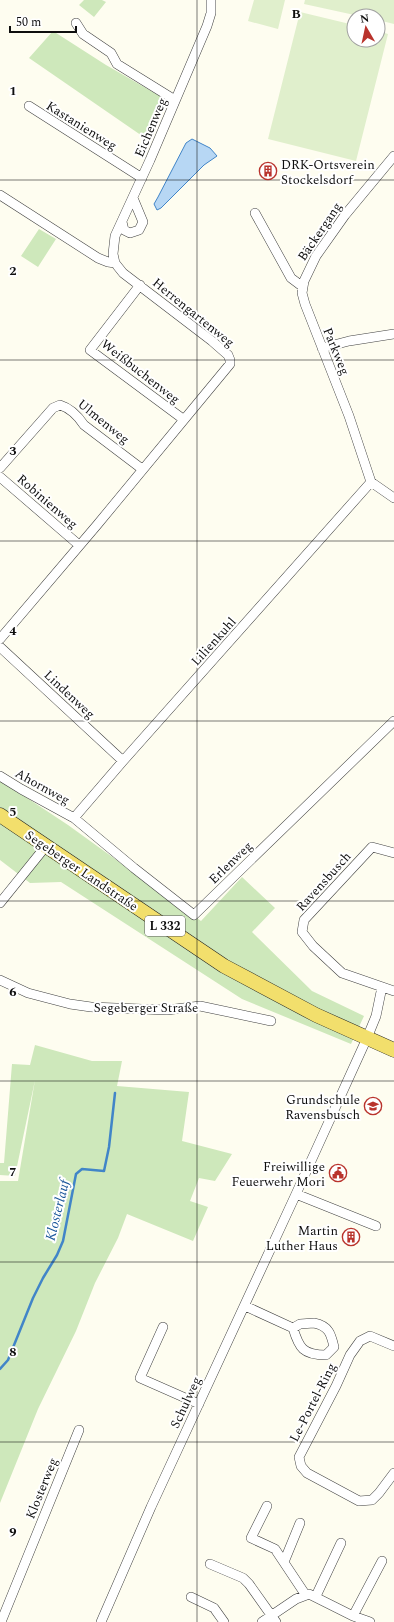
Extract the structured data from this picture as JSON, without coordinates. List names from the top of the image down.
{
  "streets": {
    "main road": ["Segeberger Landstraße", "L 332"],
    "street": [
      "Kastanienweg",
      "Eichenweg",
      "Bäckergang",
      "Herrengartenweg",
      "Parkweg",
      "Weißbuchenweg",
      "Ulmenweg",
      "Robinienweg",
      "Lilienkuhl",
      "Lindenweg",
      "Ahornweg",
      "Erlenweg",
      "Ravensbusch",
      "Segeberger Straße",
      "Schulweg",
      "Le-Portel-Ring",
      "Klosterweg"
    ]
  },
  "crossings": [
    ["Kastanienweg", "Eichenweg"],
    ["Eichenweg", "Herrengartenweg"],
    ["Bäckergang", "Parkweg"],
    ["Herrengartenweg", "Weißbuchenweg"],
    ["Herrengartenweg", "Ulmenweg"],
    ["Herrengartenweg", "Robinienweg"],
    ["Parkweg", "Lilienkuhl"],
    ["Lilienkuhl", "Lindenweg"],
    ["Lilienkuhl", "Ahornweg"],
    ["Lilienkuhl", "Erlenweg"],
    ["Ahornweg", "Erlenweg"],
    ["Segeberger Landstraße", "L 332"],
    ["Segeberger Landstraße", "Schulweg"],
    ["L 332", "Schulweg"]
  ],
  "water": ["Klosterlauf"],
  "places": {
    "building": ["DRK-Ortsverein Stockelsdorf", "Martin Luther Haus"],
    "school or university": ["Grundschule Ravensbusch"],
    "public building": ["Freiwillige Feuerwehr Mori"]
  },
  "scale_bar": "50 m",
  "north": "top",
  "grid": {
    "columns": ["B"],
    "rows": [
      "1",
      "2",
      "3",
      "4",
      "5",
      "6",
      "7",
      "8",
      "9"
    ]
  }
}
